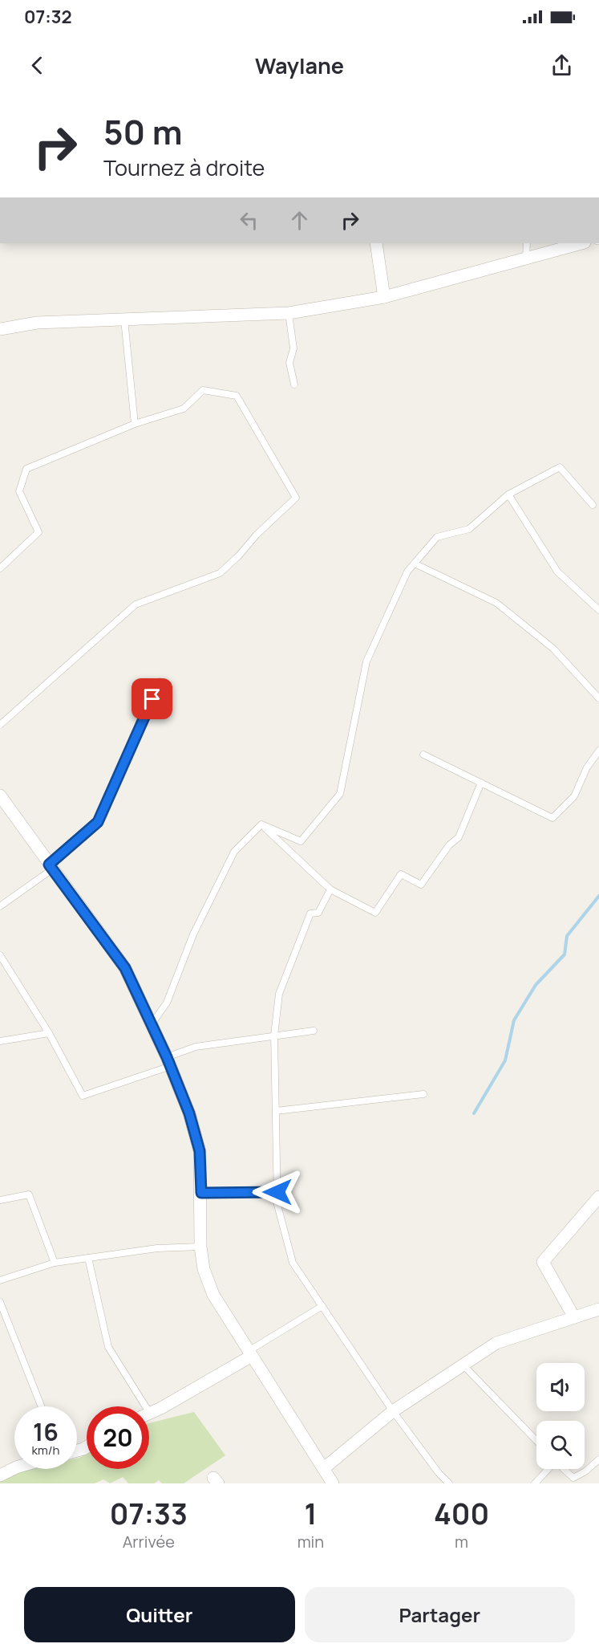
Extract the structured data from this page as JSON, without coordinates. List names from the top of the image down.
{
  "page": {
    "status": "07:32",
    "header": "Waylane",
    "turn": ["50 m", "Tournez à droite"],
    "speed": "16 km/h",
    "limit": "20",
    "eta": [
      "07:33",
      "Arrivée",
      "1",
      "min",
      "400",
      "m"
    ],
    "buttons": ["Quitter", "Partager"]
  }
}
